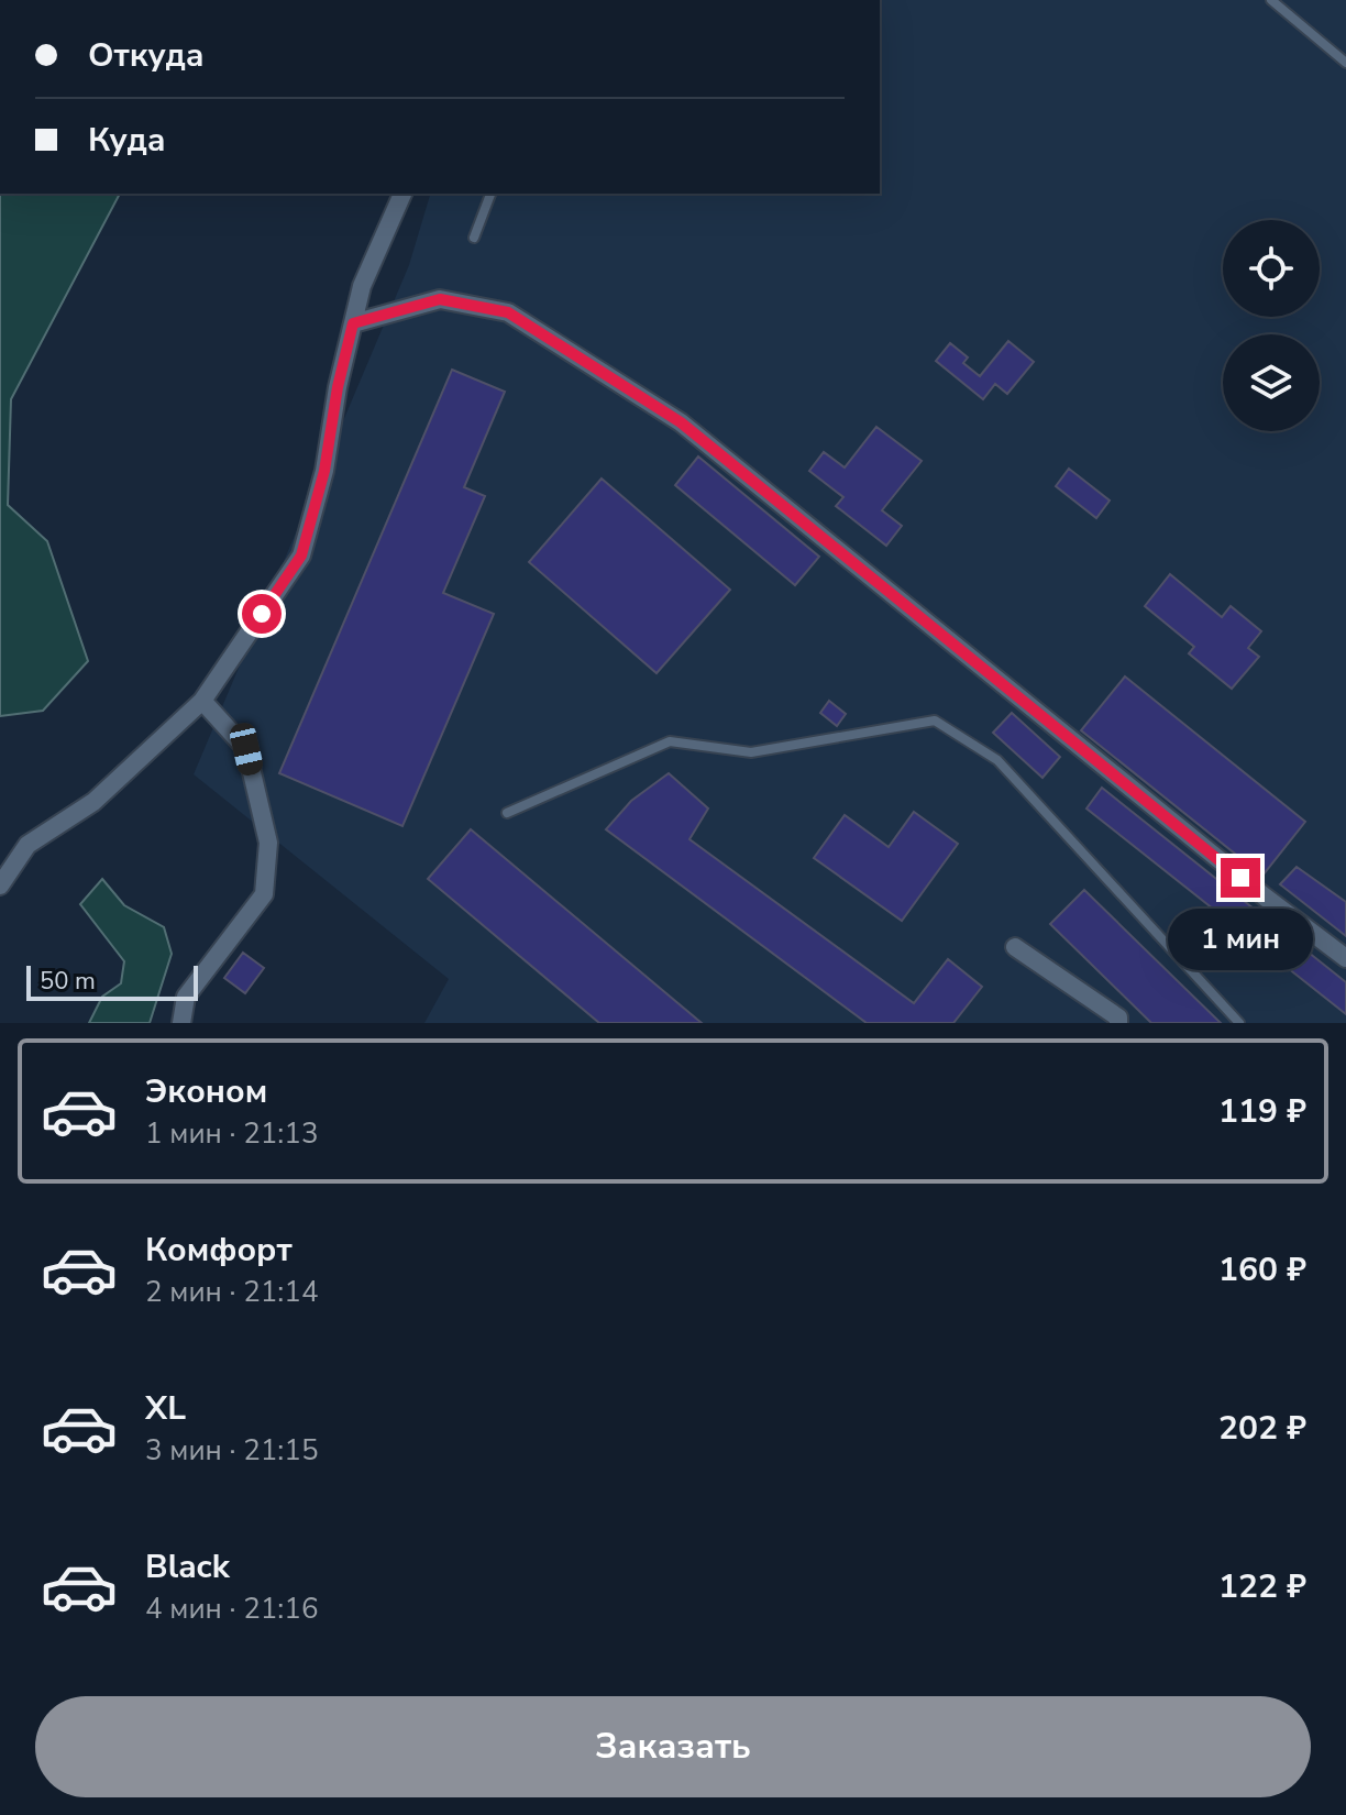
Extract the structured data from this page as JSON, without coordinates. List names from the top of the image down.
{
  "scale_bar": "50 m",
  "page": {
    "banner": ["Откуда", "Куда"],
    "bubble": "1 мин",
    "scale": "50 m",
    "list": [
      {
        "name": "Эконом",
        "note": "1 мин · 21:13",
        "value": "119 ₽"
      },
      {
        "name": "Комфорт",
        "note": "2 мин · 21:14",
        "value": "160 ₽"
      },
      {
        "name": "XL",
        "note": "3 мин · 21:15",
        "value": "202 ₽"
      },
      {
        "name": "Black",
        "note": "4 мин · 21:16",
        "value": "122 ₽"
      }
    ],
    "buttons": "Заказать"
  }
}
